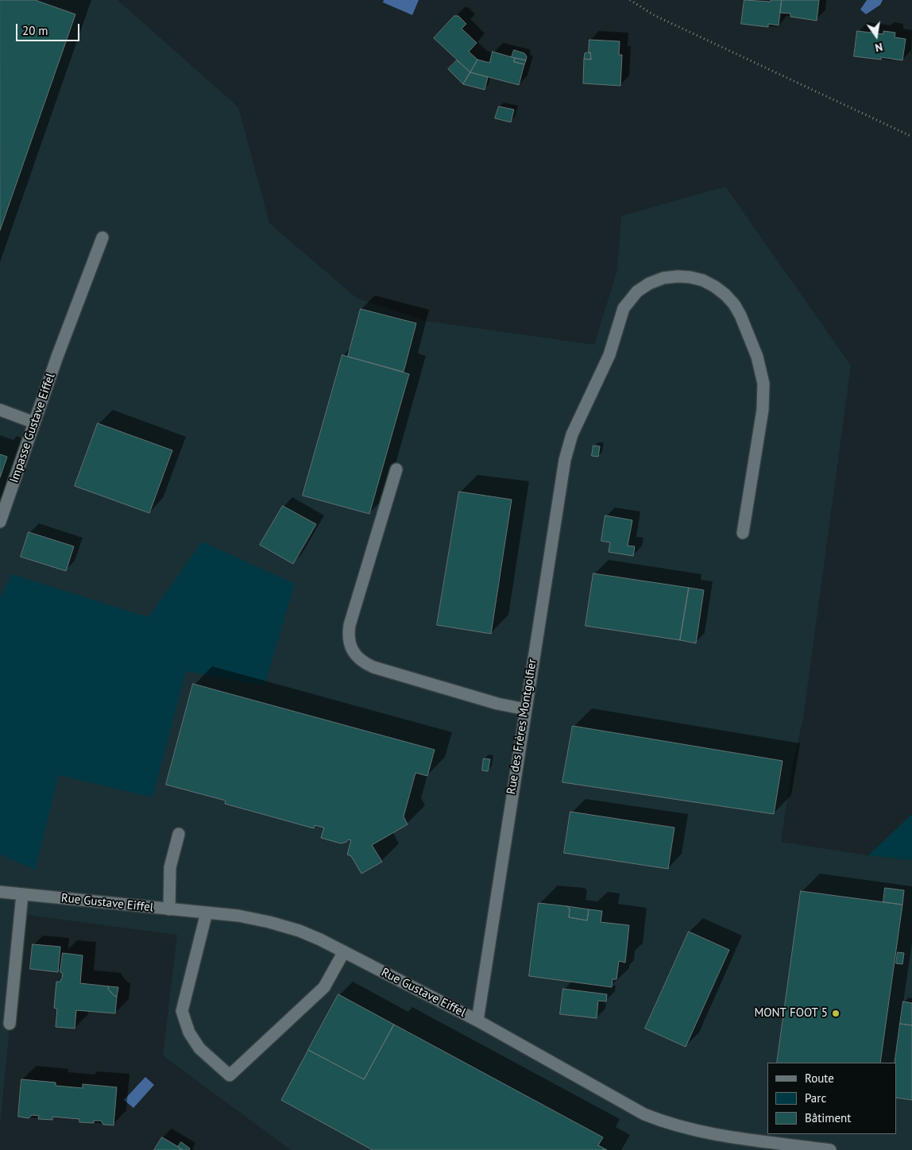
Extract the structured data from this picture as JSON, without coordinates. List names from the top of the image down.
{
  "streets": {
    "street": ["Impasse Gustave Eiffel", "Rue des Frères Montgolfier", "Rue Gustave Eiffel"]
  },
  "crossings": [
    ["Rue des Frères Montgolfier", "Rue Gustave Eiffel"]
  ],
  "places": ["MONT FOOT 5"],
  "legend": ["Route", "Parc", "Bâtiment"],
  "scale_bar": "20 m",
  "north": "bottom"
}
